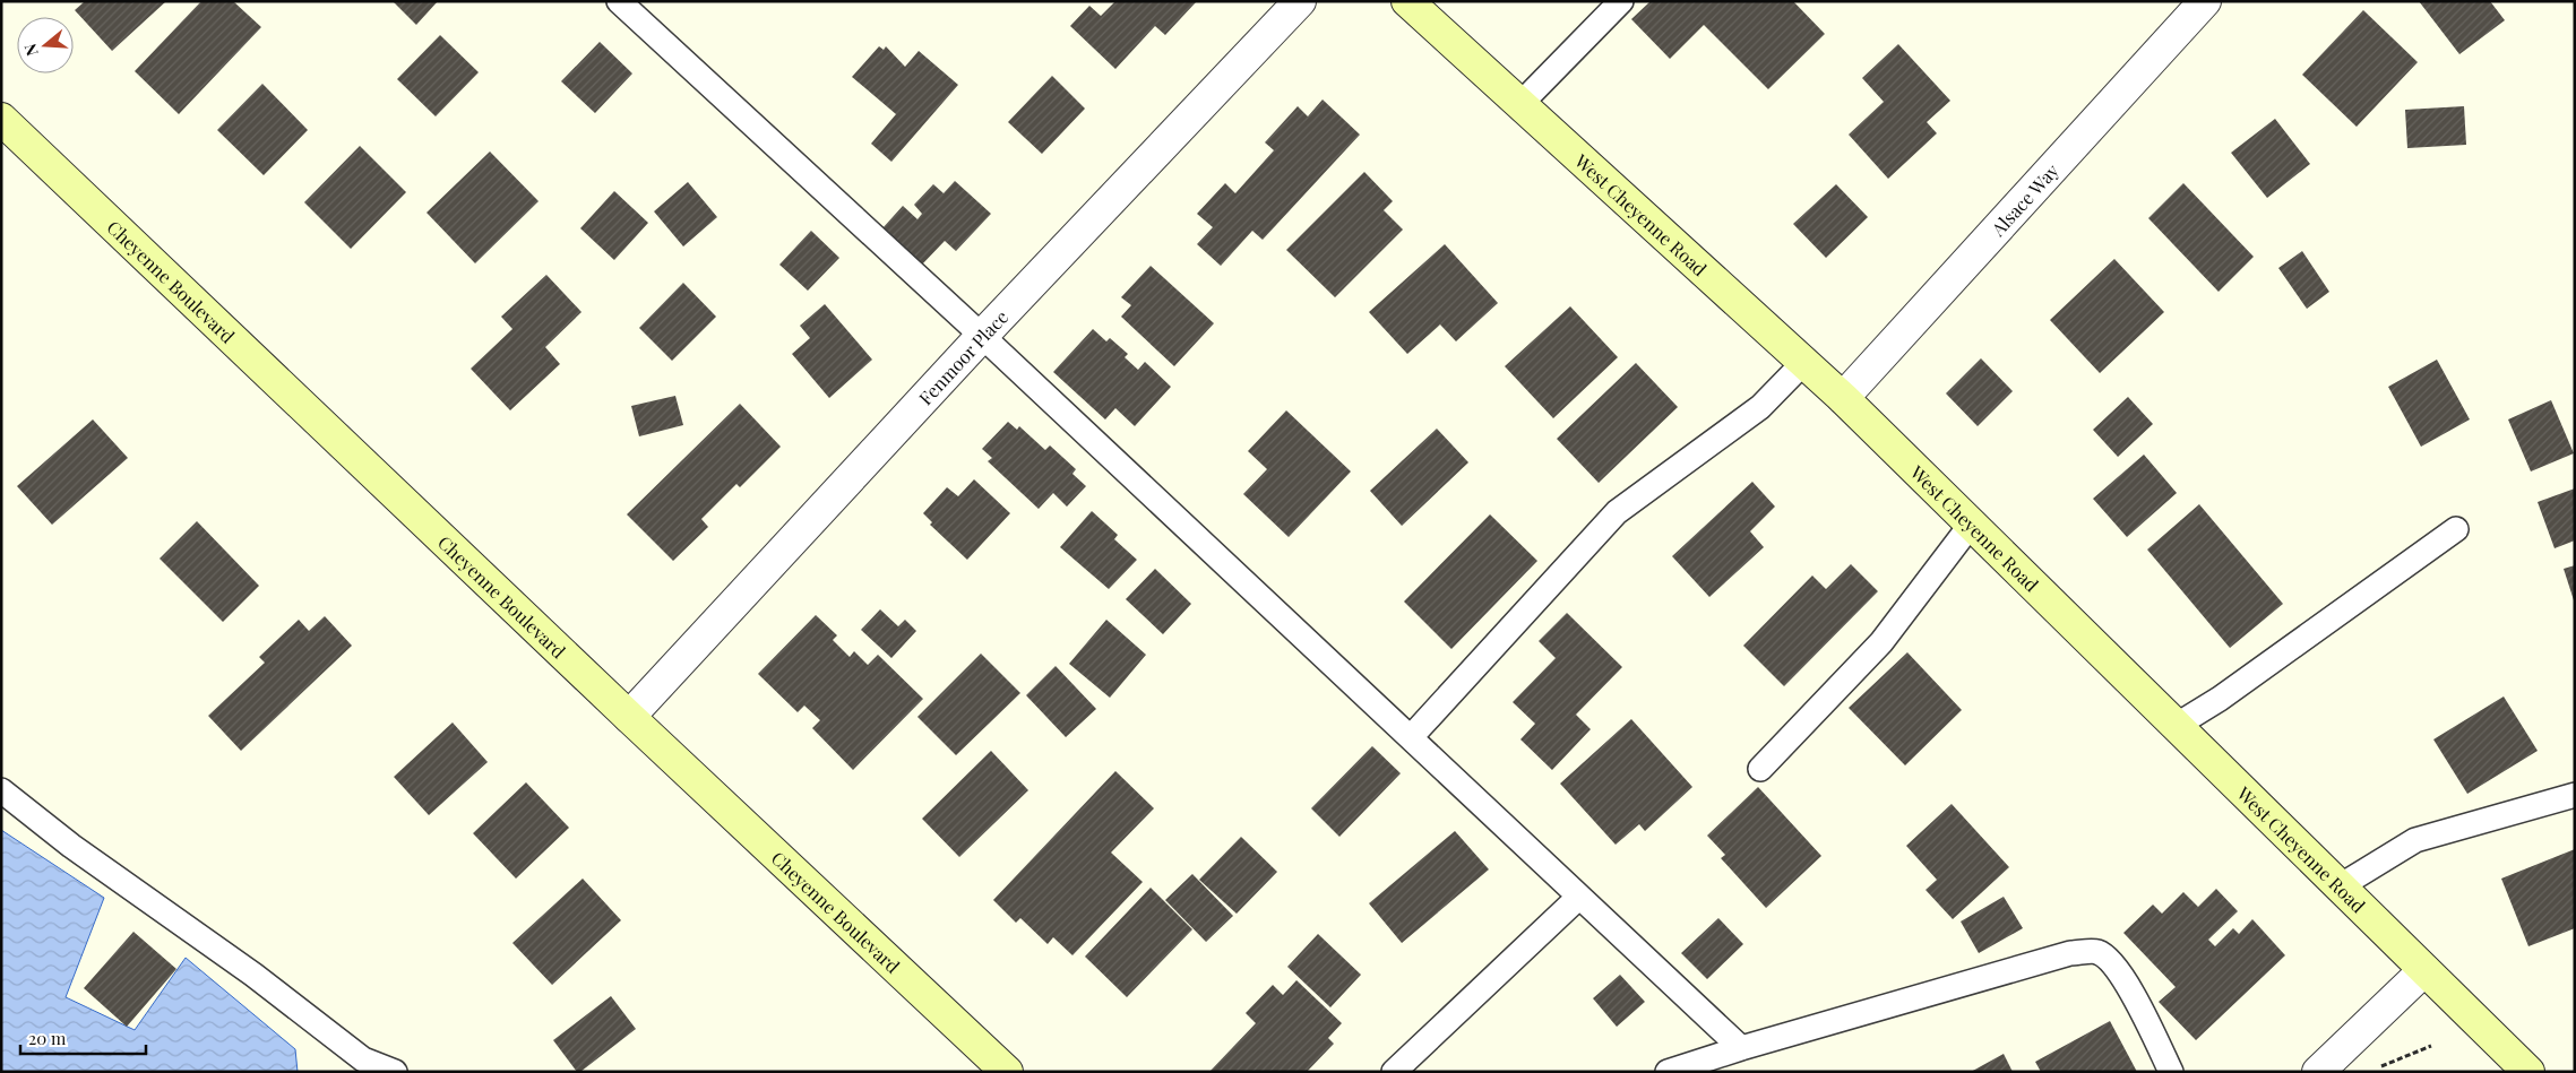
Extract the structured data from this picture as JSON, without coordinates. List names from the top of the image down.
{
  "streets": {
    "main road": ["West Cheyenne Road", "Cheyenne Boulevard"],
    "street": ["Alsace Way", "Fenmoor Place"]
  },
  "crossings": [
    ["Alsace Way", "West Cheyenne Road"],
    ["Cheyenne Boulevard", "Fenmoor Place"]
  ],
  "scale_bar": "20 m",
  "north": "left"
}
